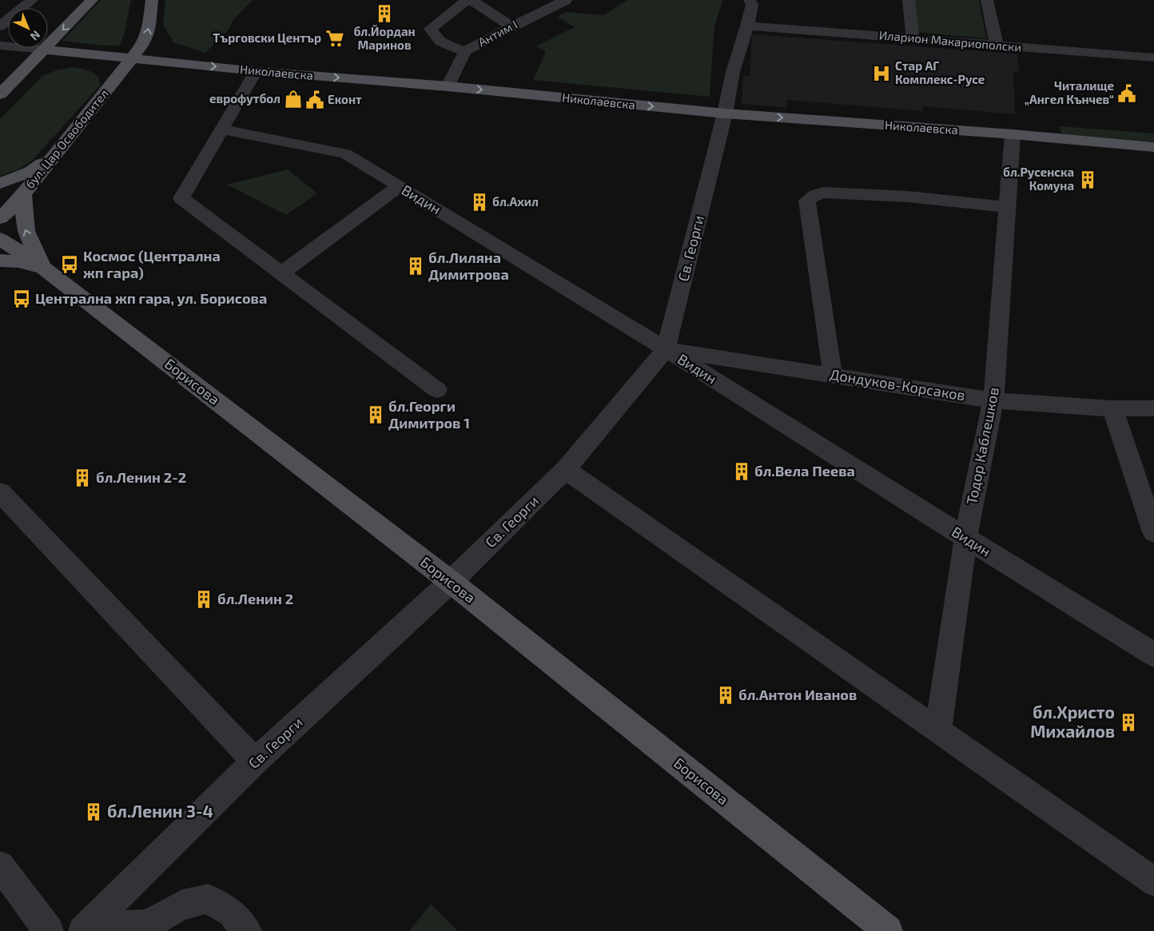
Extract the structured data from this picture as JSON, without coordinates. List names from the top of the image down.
{
  "streets": {
    "main road": ["Николаевска", "бул. Цар Освободител", "Борисова"],
    "street": [
      "Антим I",
      "Иларион Макариополски",
      "Видин",
      "Св. Георги",
      "Дондуков-Корсаков",
      "Тодор Каблешков"
    ]
  },
  "crossings": [
    ["Антим I", "Николаевска"],
    ["Иларион Макариополски", "Св. Георги"],
    ["Николаевска", "бул. Цар Освободител"],
    ["Николаевска", "Св. Георги"],
    ["Николаевска", "Тодор Каблешков"],
    ["Видин", "Св. Георги"],
    ["Видин", "Дондуков-Корсаков"],
    ["Видин", "Тодор Каблешков"],
    ["Св. Георги", "Борисова"],
    ["Св. Георги", "Дондуков-Корсаков"],
    ["Дондуков-Корсаков", "Тодор Каблешков"]
  ],
  "one_way": ["Николаевска"],
  "places": {
    "building": [
      "бл.Йордан Маринов",
      "бл.Русенска Комуна",
      "бл.Ахил",
      "бл.Лиляна Димитрова",
      "бл.Георги Димитров 1",
      "бл.Вела Пеева",
      "бл.Ленин 2-2",
      "бл.Ленин 2",
      "бл.Антон Иванов",
      "бл.Христо Михайлов",
      "бл.Ленин 3-4"
    ],
    "supermarket": ["Търговски Център"],
    "hospital": ["Стар АГ Комплекс-Русе"],
    "public building": ["Читалище „Ангел Кънчев“", "Еконт"],
    "shop": ["еврофутбол"],
    "bus stop": ["Космос (Централна жп гара)", "Централна жп гара, ул. Борисова"]
  },
  "north": "bottom right"
}
